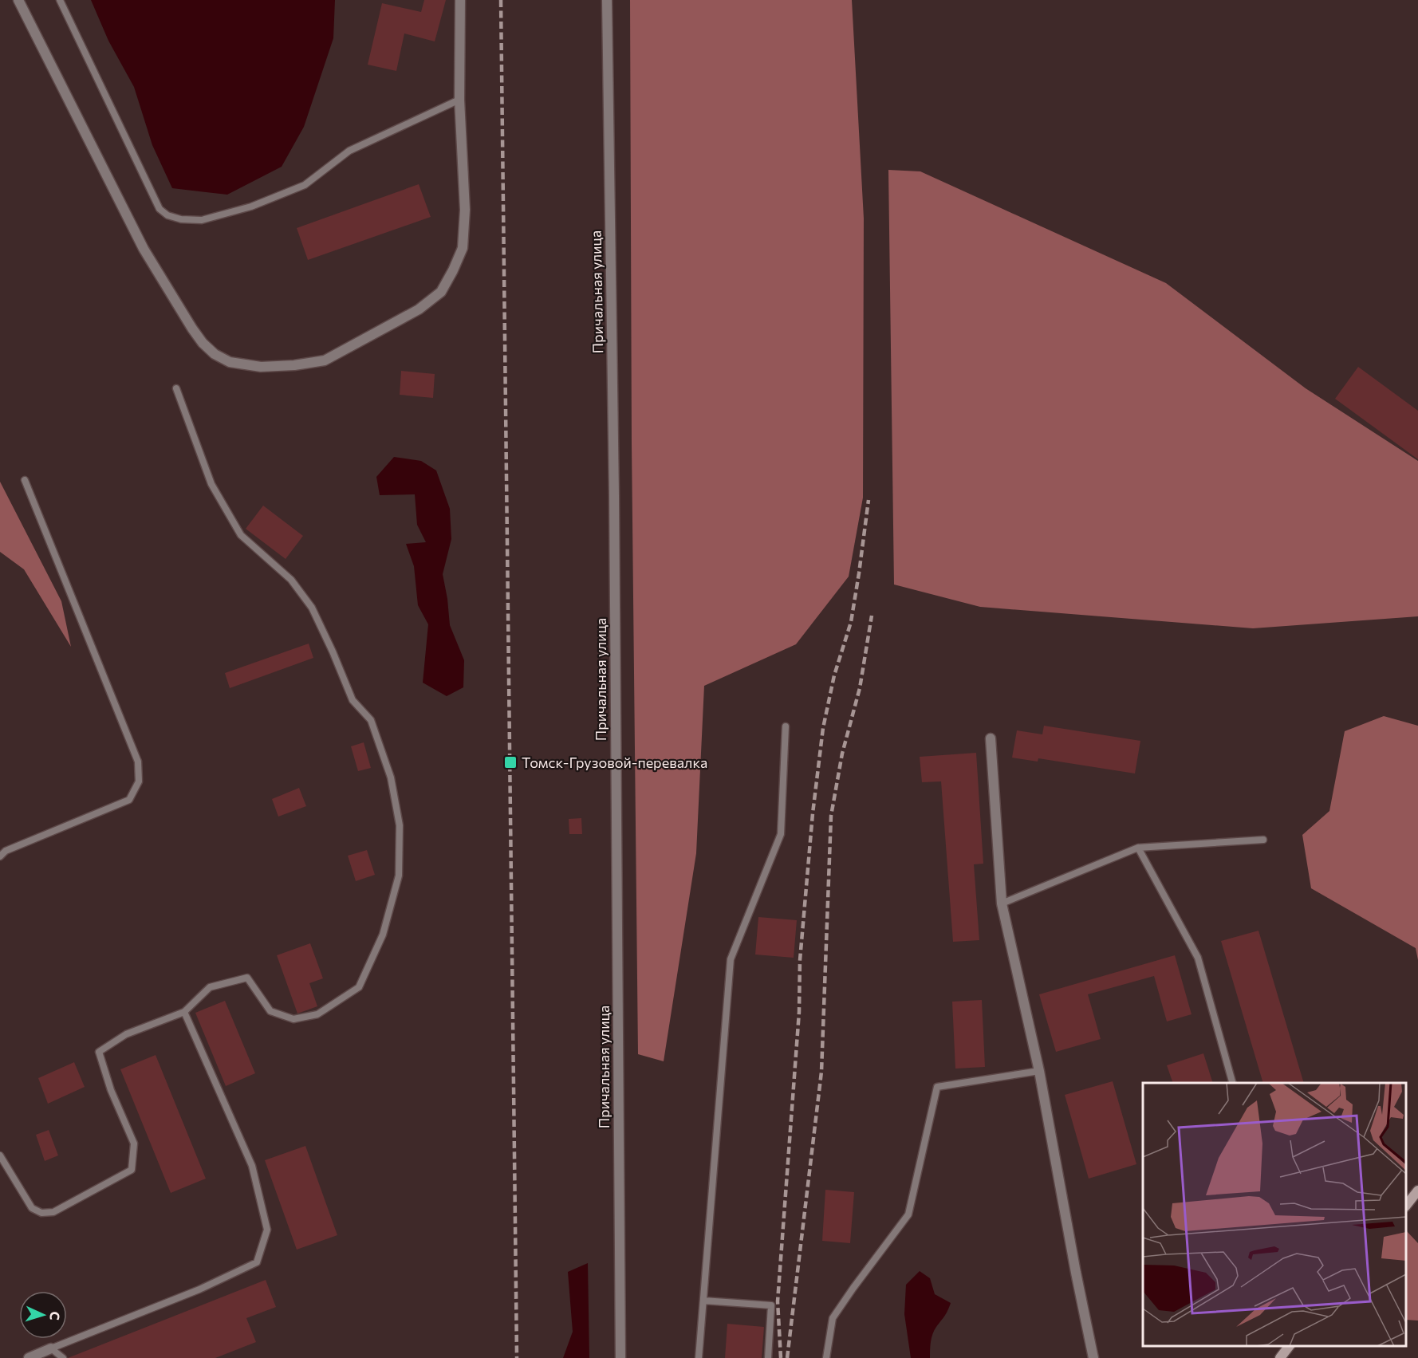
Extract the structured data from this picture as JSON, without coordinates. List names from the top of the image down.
{
  "streets": {
    "street": ["Причальная улица"]
  },
  "places": {
    "transit": ["Томск-Грузовой-перевалка"]
  },
  "north": "right"
}
